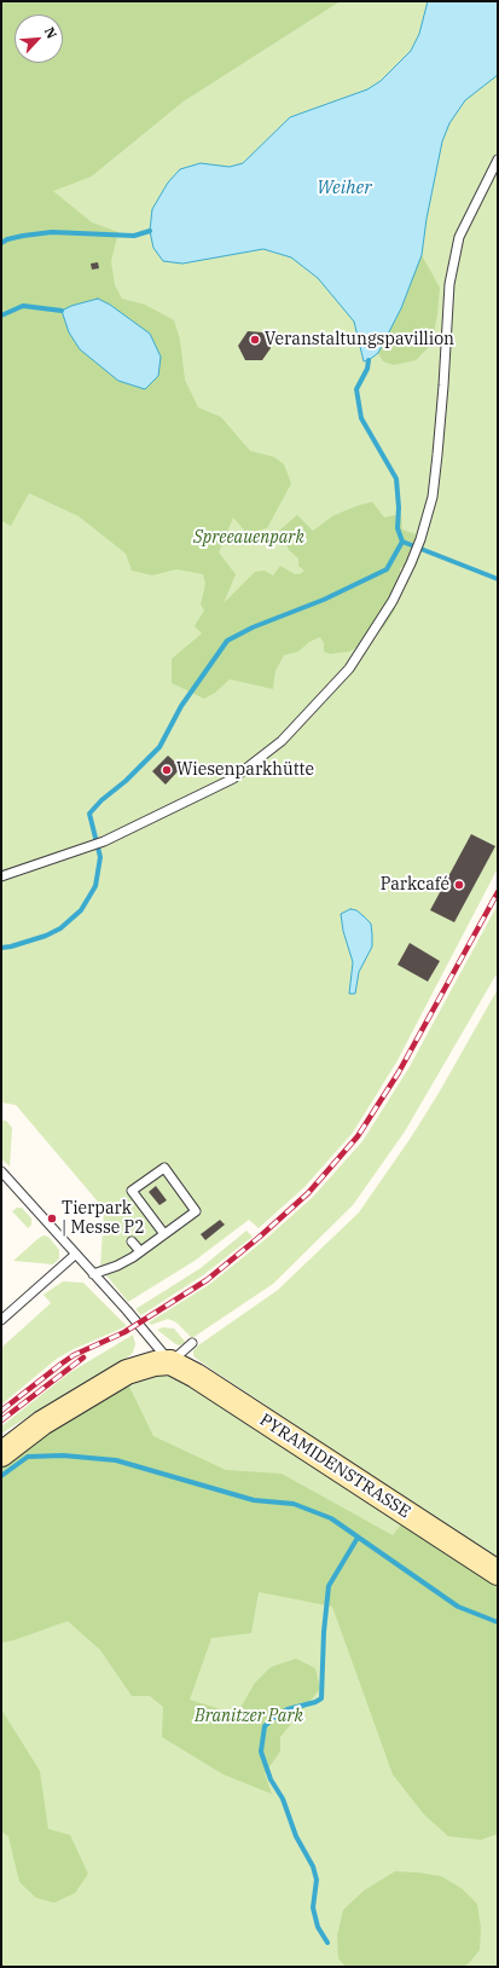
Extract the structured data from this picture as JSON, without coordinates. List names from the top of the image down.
{
  "streets": {
    "street": ["PYRAMIDENSTRASSE"]
  },
  "water": ["Weiher"],
  "parks": ["Spreeauenpark", "Branitzer Park"],
  "places": [
    "Veranstaltungspavillion",
    "Wiesenparkhütte",
    "Parkcafé",
    "Tierpark | Messe P2"
  ],
  "north": "top right"
}
